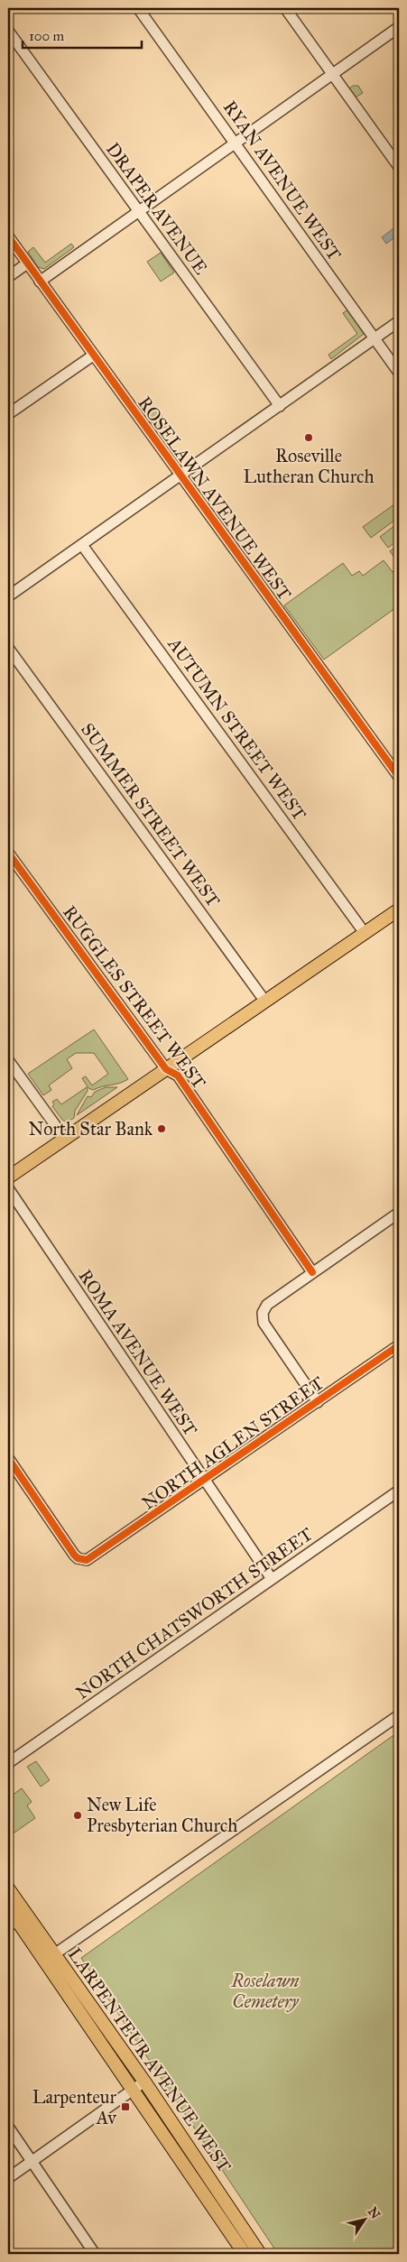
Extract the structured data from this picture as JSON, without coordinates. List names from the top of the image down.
{
  "streets": {
    "main road": ["LARPENTEUR AVENUE WEST"],
    "street": [
      "RYAN AVENUE WEST",
      "DRAPER AVENUE",
      "ROSELAWN AVENUE WEST",
      "AUTUMN STREET WEST",
      "SUMMER STREET WEST",
      "RUGGLES STREET WEST",
      "ROMA AVENUE WEST",
      "NORTH AGLEN STREET",
      "NORTH CHATSWORTH STREET"
    ]
  },
  "crossings": [
    ["ROMA AVENUE WEST", "NORTH AGLEN STREET"],
    ["ROMA AVENUE WEST", "NORTH CHATSWORTH STREET"]
  ],
  "parks": ["Roselawn Cemetery"],
  "places": {
    "other": ["Roseville Lutheran Church", "North Star Bank", "New Life Presbyterian Church"],
    "transit": ["Larpenteur Av"]
  },
  "scale_bar": "100 m",
  "north": "top right"
}
